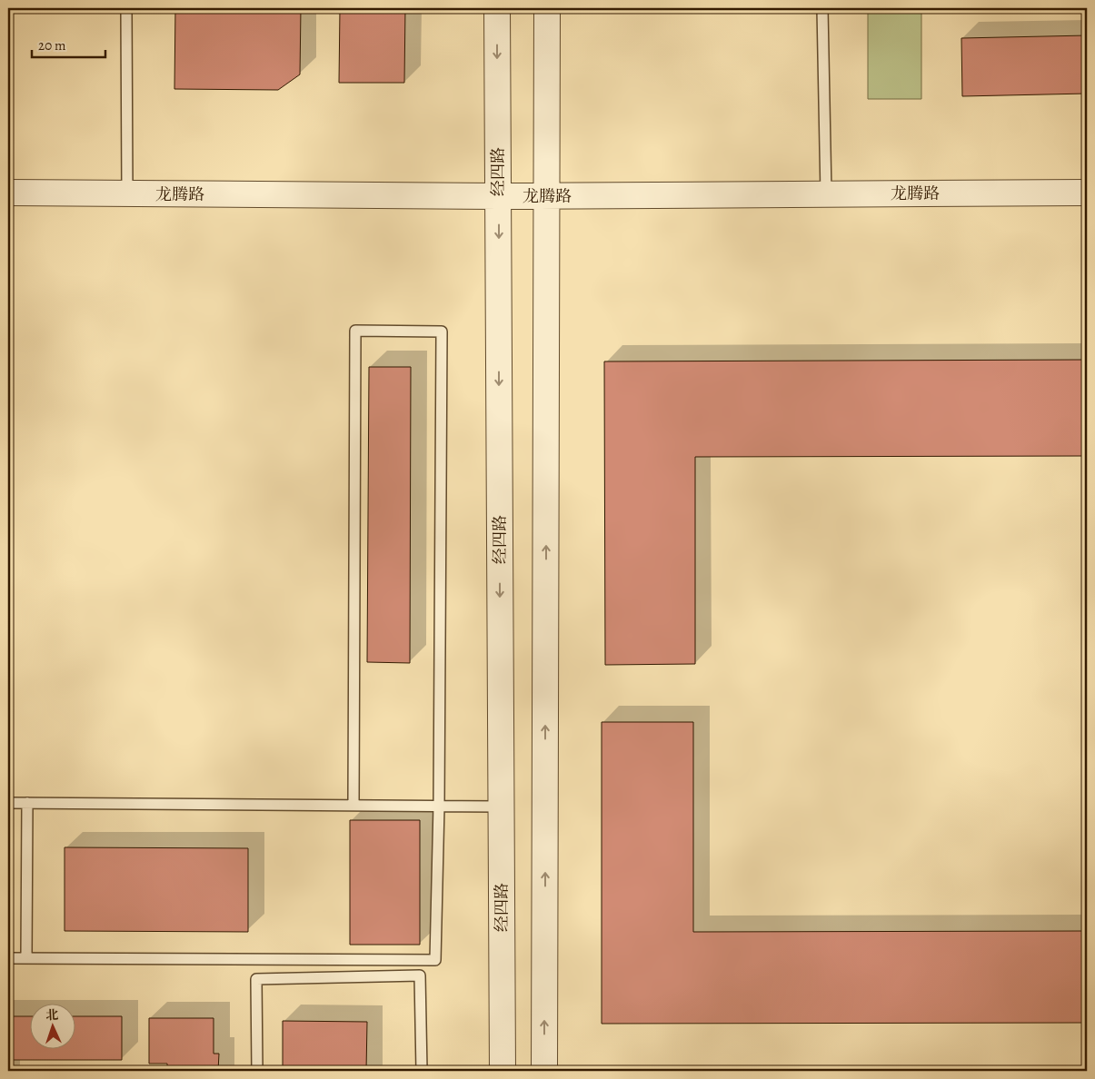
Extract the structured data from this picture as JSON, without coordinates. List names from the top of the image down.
{
  "streets": {
    "street": ["经四路", "龙腾路"]
  },
  "crossings": [
    ["经四路", "龙腾路"]
  ],
  "scale_bar": "20 m",
  "north": "top"
}
